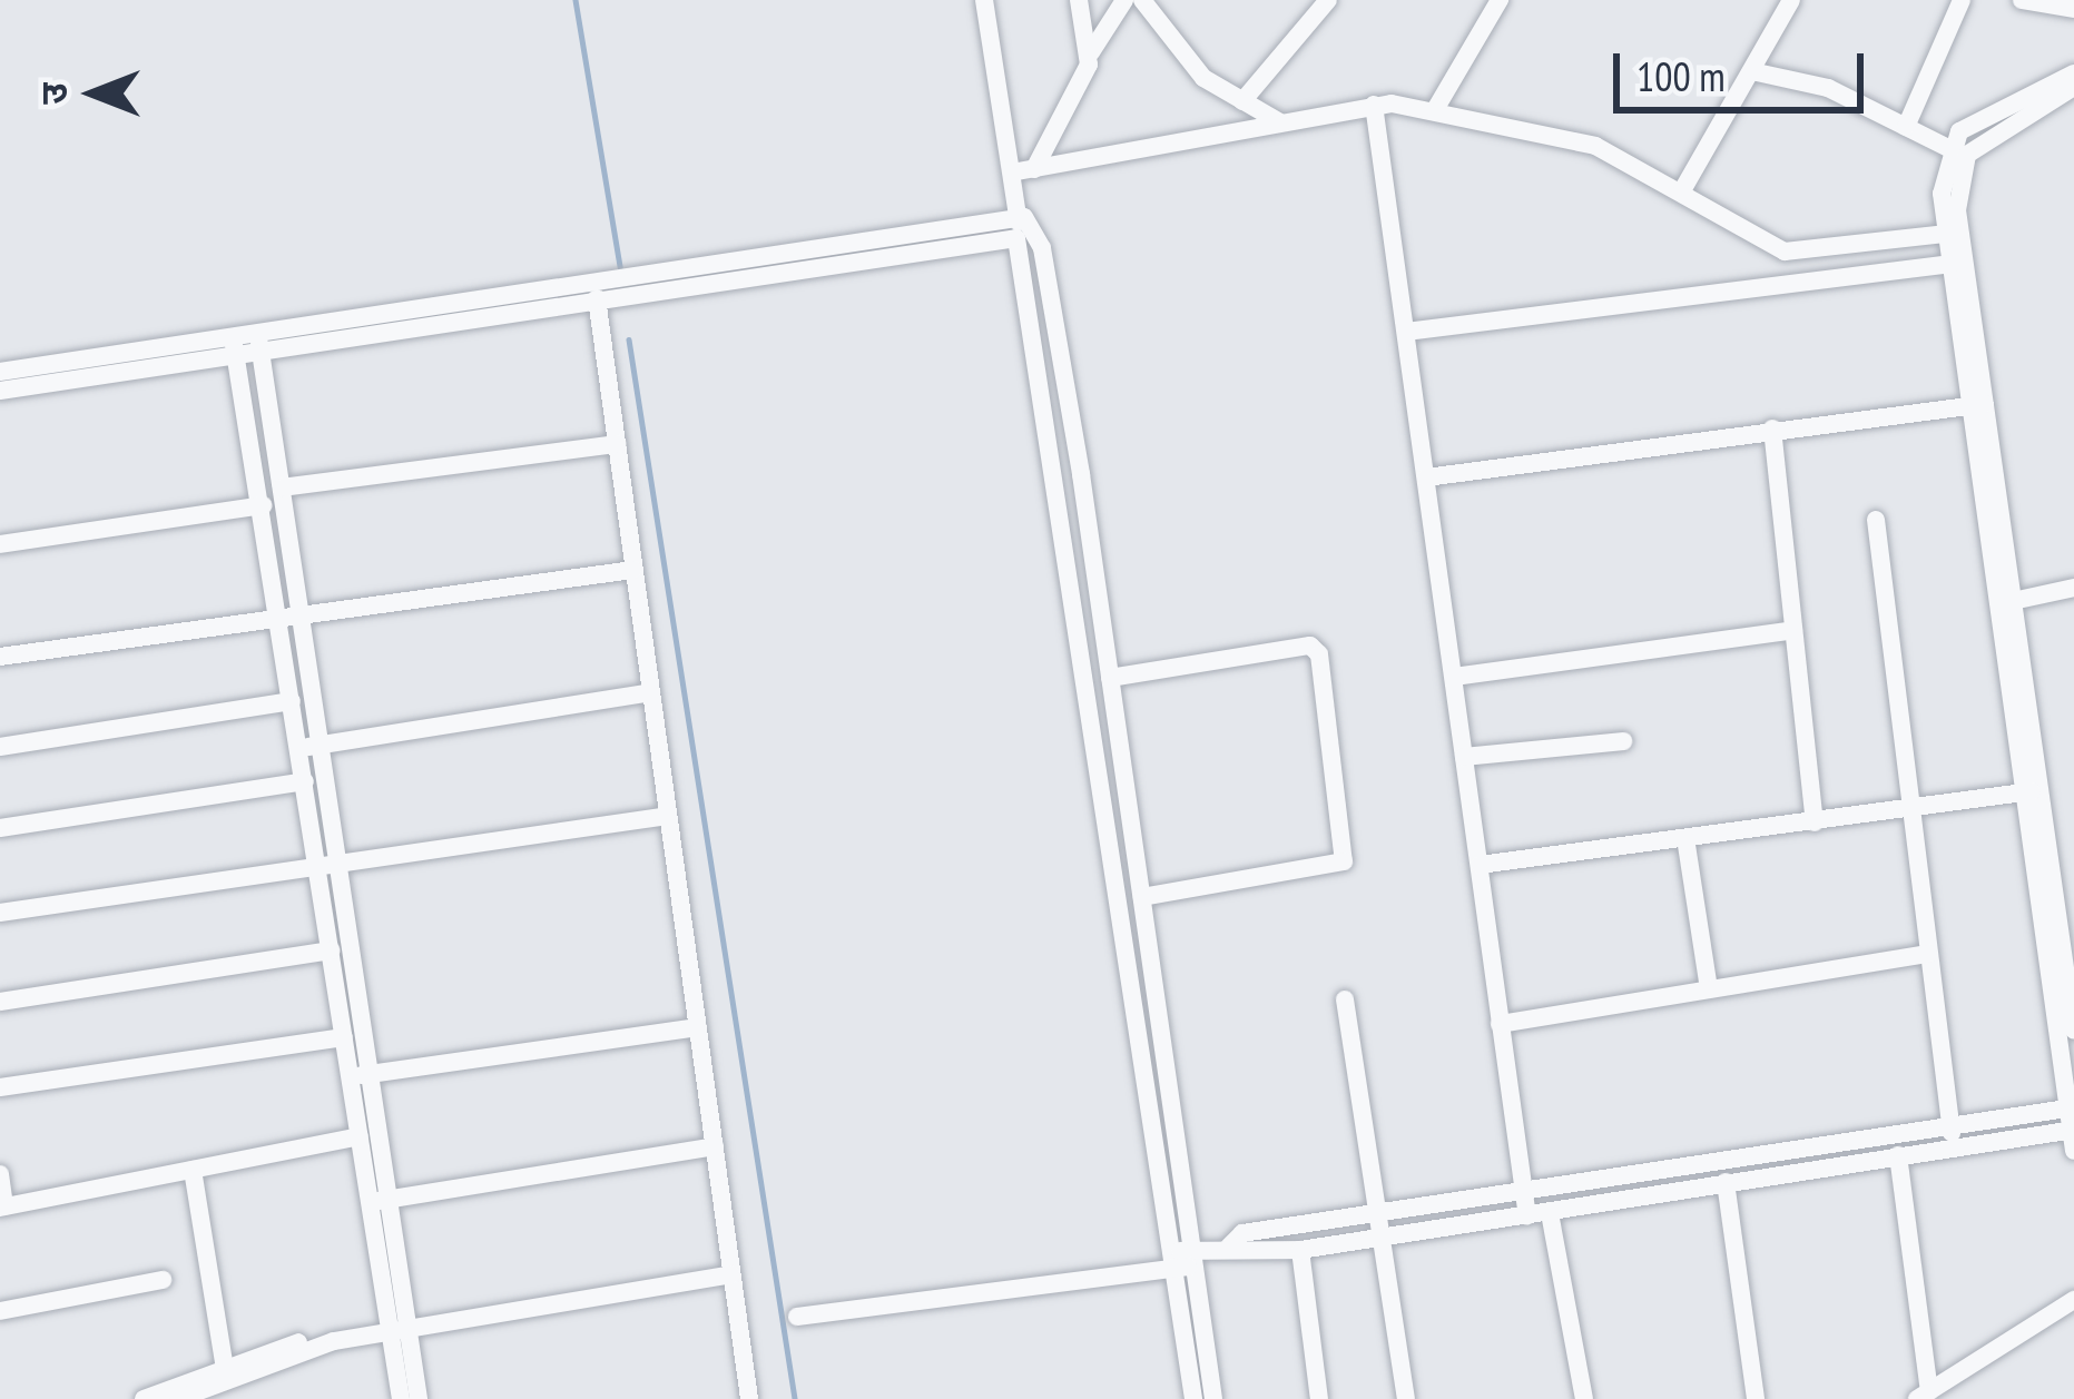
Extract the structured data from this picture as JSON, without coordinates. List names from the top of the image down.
{
  "scale_bar": "100 m",
  "north": "left"
}
